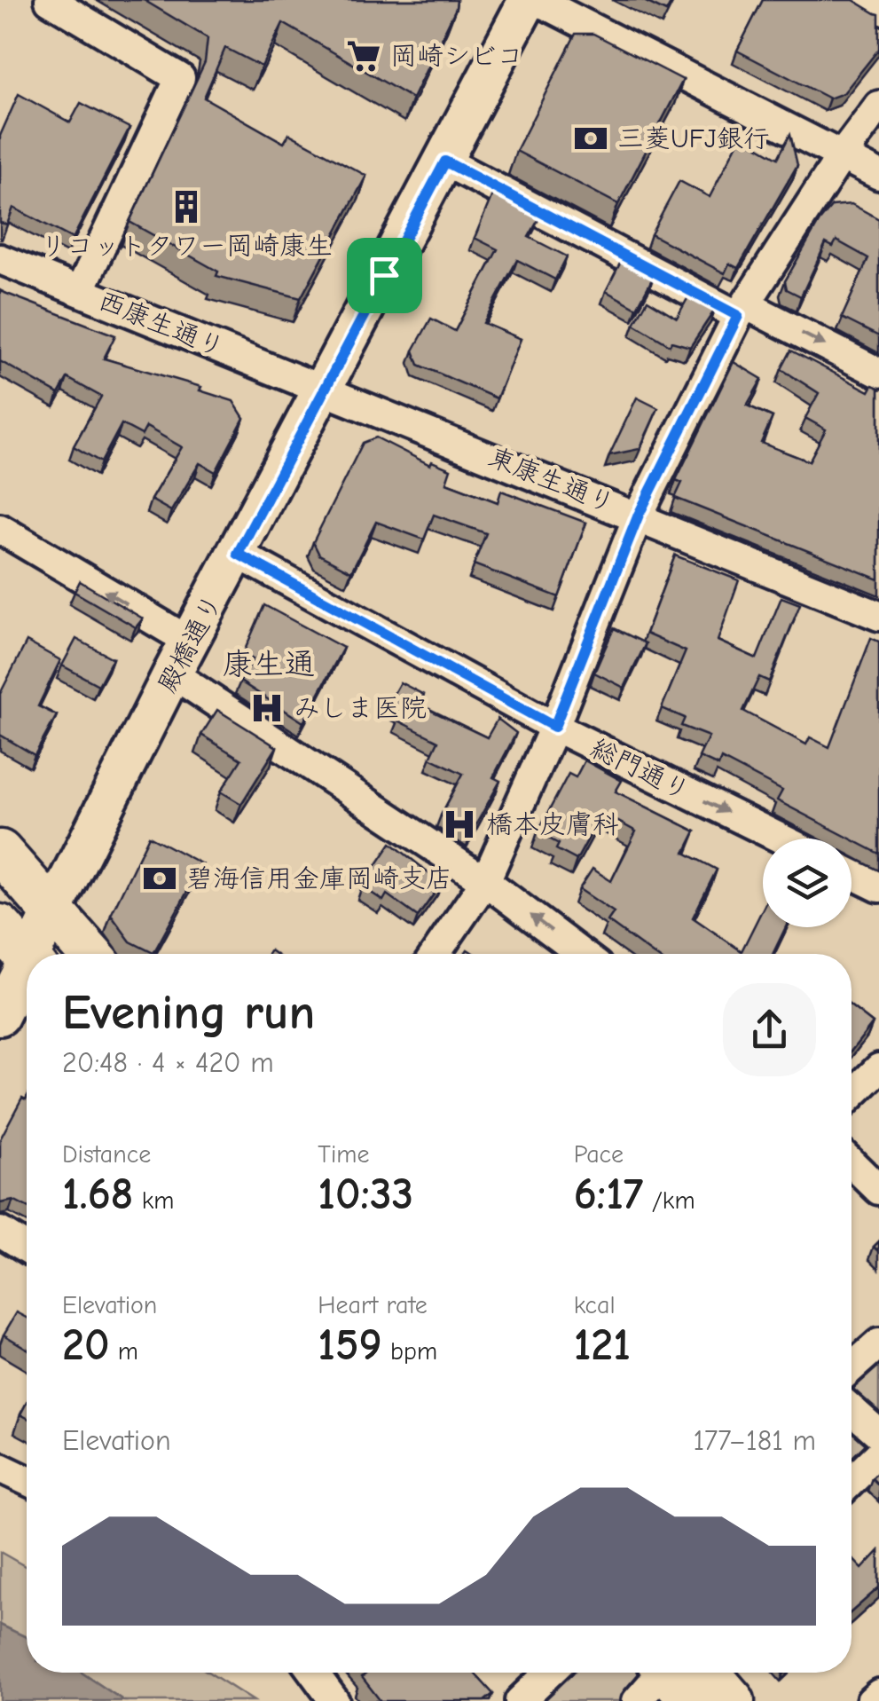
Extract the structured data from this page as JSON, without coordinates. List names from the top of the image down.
{
  "streets": {
    "main road": ["殿橋通り"],
    "street": ["西康生通り", "東康生通り", "総門通り"]
  },
  "crossings": [
    ["西康生通り", "東康生通り"],
    ["西康生通り", "殿橋通り"],
    ["東康生通り", "殿橋通り"],
    ["殿橋通り", "総門通り"]
  ],
  "districts": ["康生通"],
  "places": {
    "supermarket": ["岡崎シビコ"],
    "bank": ["三菱UFJ銀行", "碧海信用金庫岡崎支店"],
    "building": ["リコットタワー岡崎康生"],
    "hospital": ["みしま医院", "橋本皮膚科"]
  },
  "page": {
    "heading": ["Evening run", "20:48 · 4 × 420 m"],
    "stats": [
      ["Distance", "1.68 km"],
      ["Time", "10:33"],
      ["Pace", "6:17 /km"],
      ["Elevation", "20 m"],
      ["Heart rate", "159 bpm"],
      ["kcal", "121"]
    ],
    "chart": ["Elevation", "177–181 m"]
  }
}
